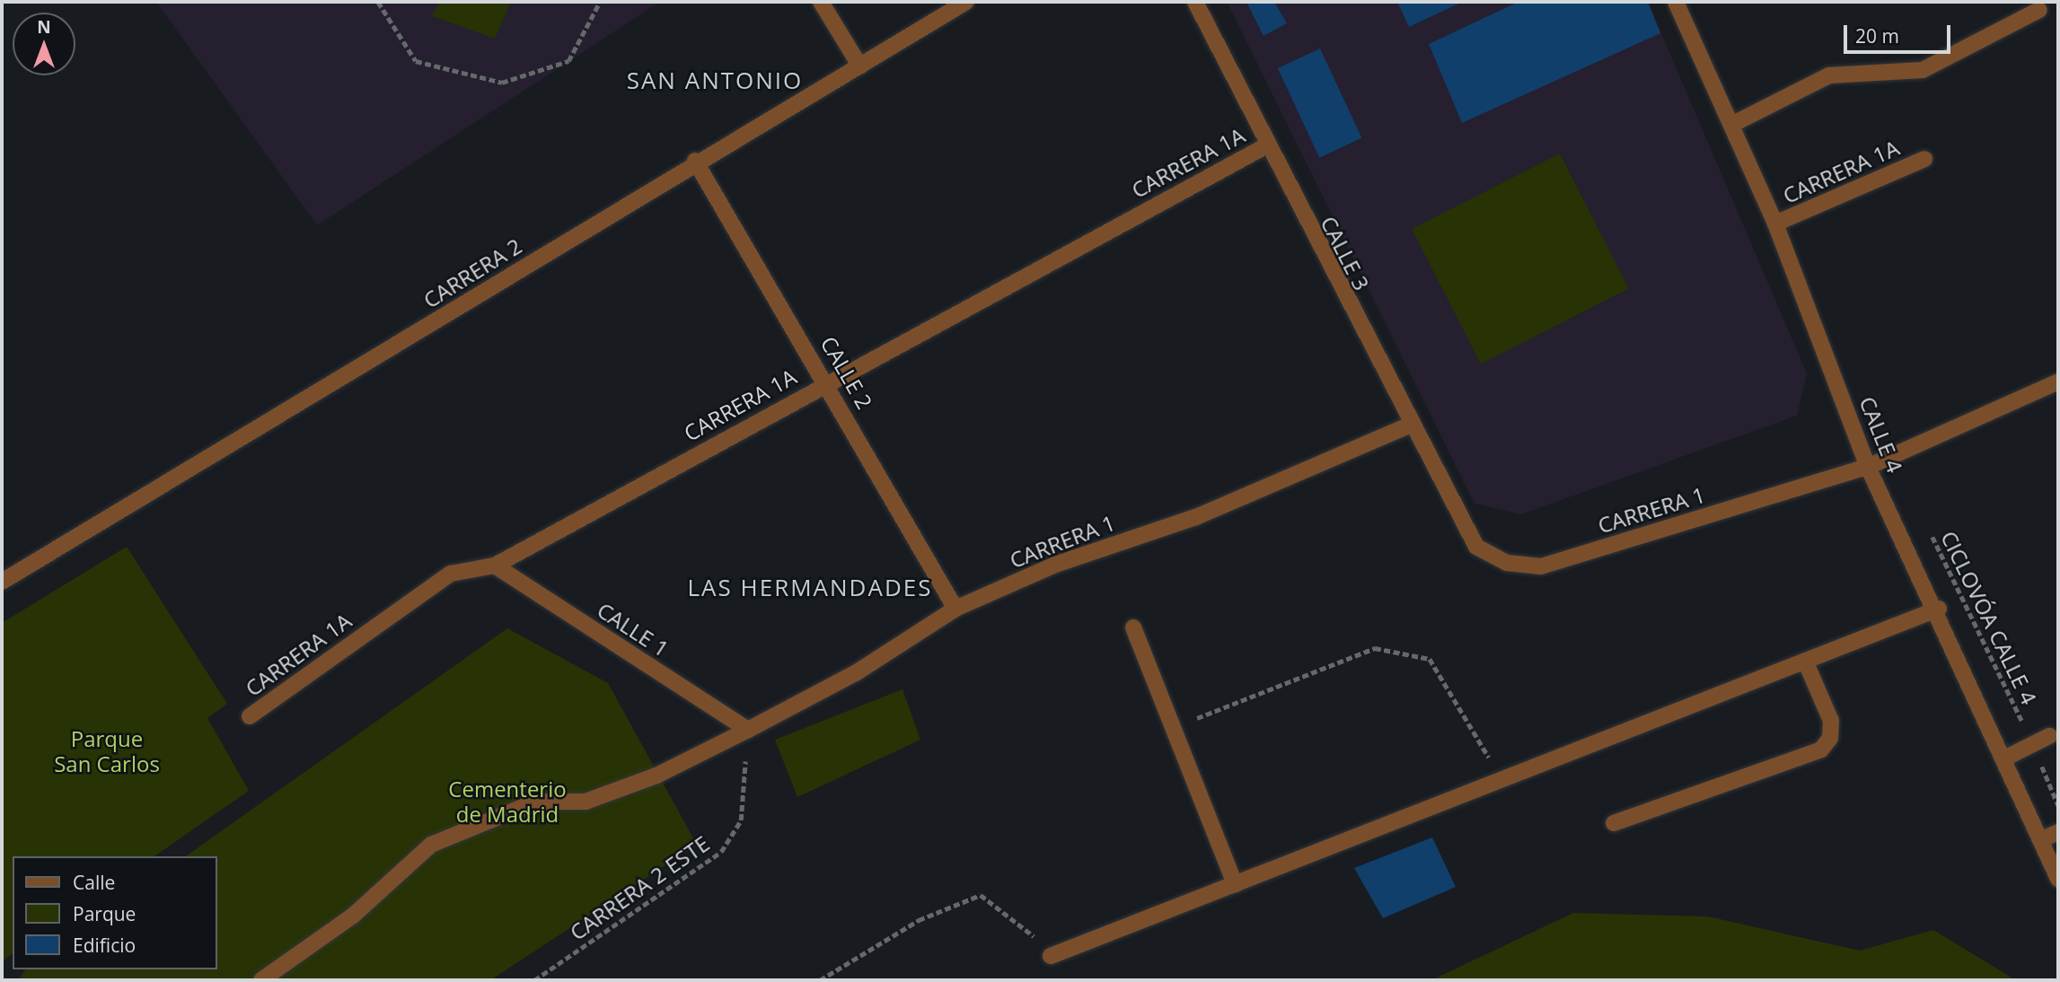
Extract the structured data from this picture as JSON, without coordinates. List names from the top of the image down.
{
  "streets": {
    "street": [
      "CARRERA 1A",
      "CALLE 3",
      "CARRERA 2",
      "CALLE 2",
      "CALLE 4",
      "CARRERA 1",
      "CALLE 1"
    ],
    "path": ["CICLOVÓA CALLE 4", "CARRERA 2 ESTE"]
  },
  "crossings": [
    ["CARRERA 1A", "CALLE 3"],
    ["CARRERA 1A", "CALLE 2"],
    ["CARRERA 1A", "CALLE 4"],
    ["CARRERA 1A", "CALLE 1"],
    ["CALLE 3", "CARRERA 1"],
    ["CARRERA 2", "CALLE 2"],
    ["CALLE 2", "CARRERA 1"],
    ["CALLE 4", "CARRERA 1"],
    ["CARRERA 1", "CALLE 1"],
    ["CARRERA 1", "CARRERA 2 ESTE"],
    ["CALLE 1", "CARRERA 2 ESTE"]
  ],
  "districts": ["SAN ANTONIO", "LAS HERMANDADES"],
  "parks": ["Parque San Carlos", "Cementerio de Madrid"],
  "legend": ["Calle", "Parque", "Edificio"],
  "scale_bar": "20 m",
  "north": "top"
}
